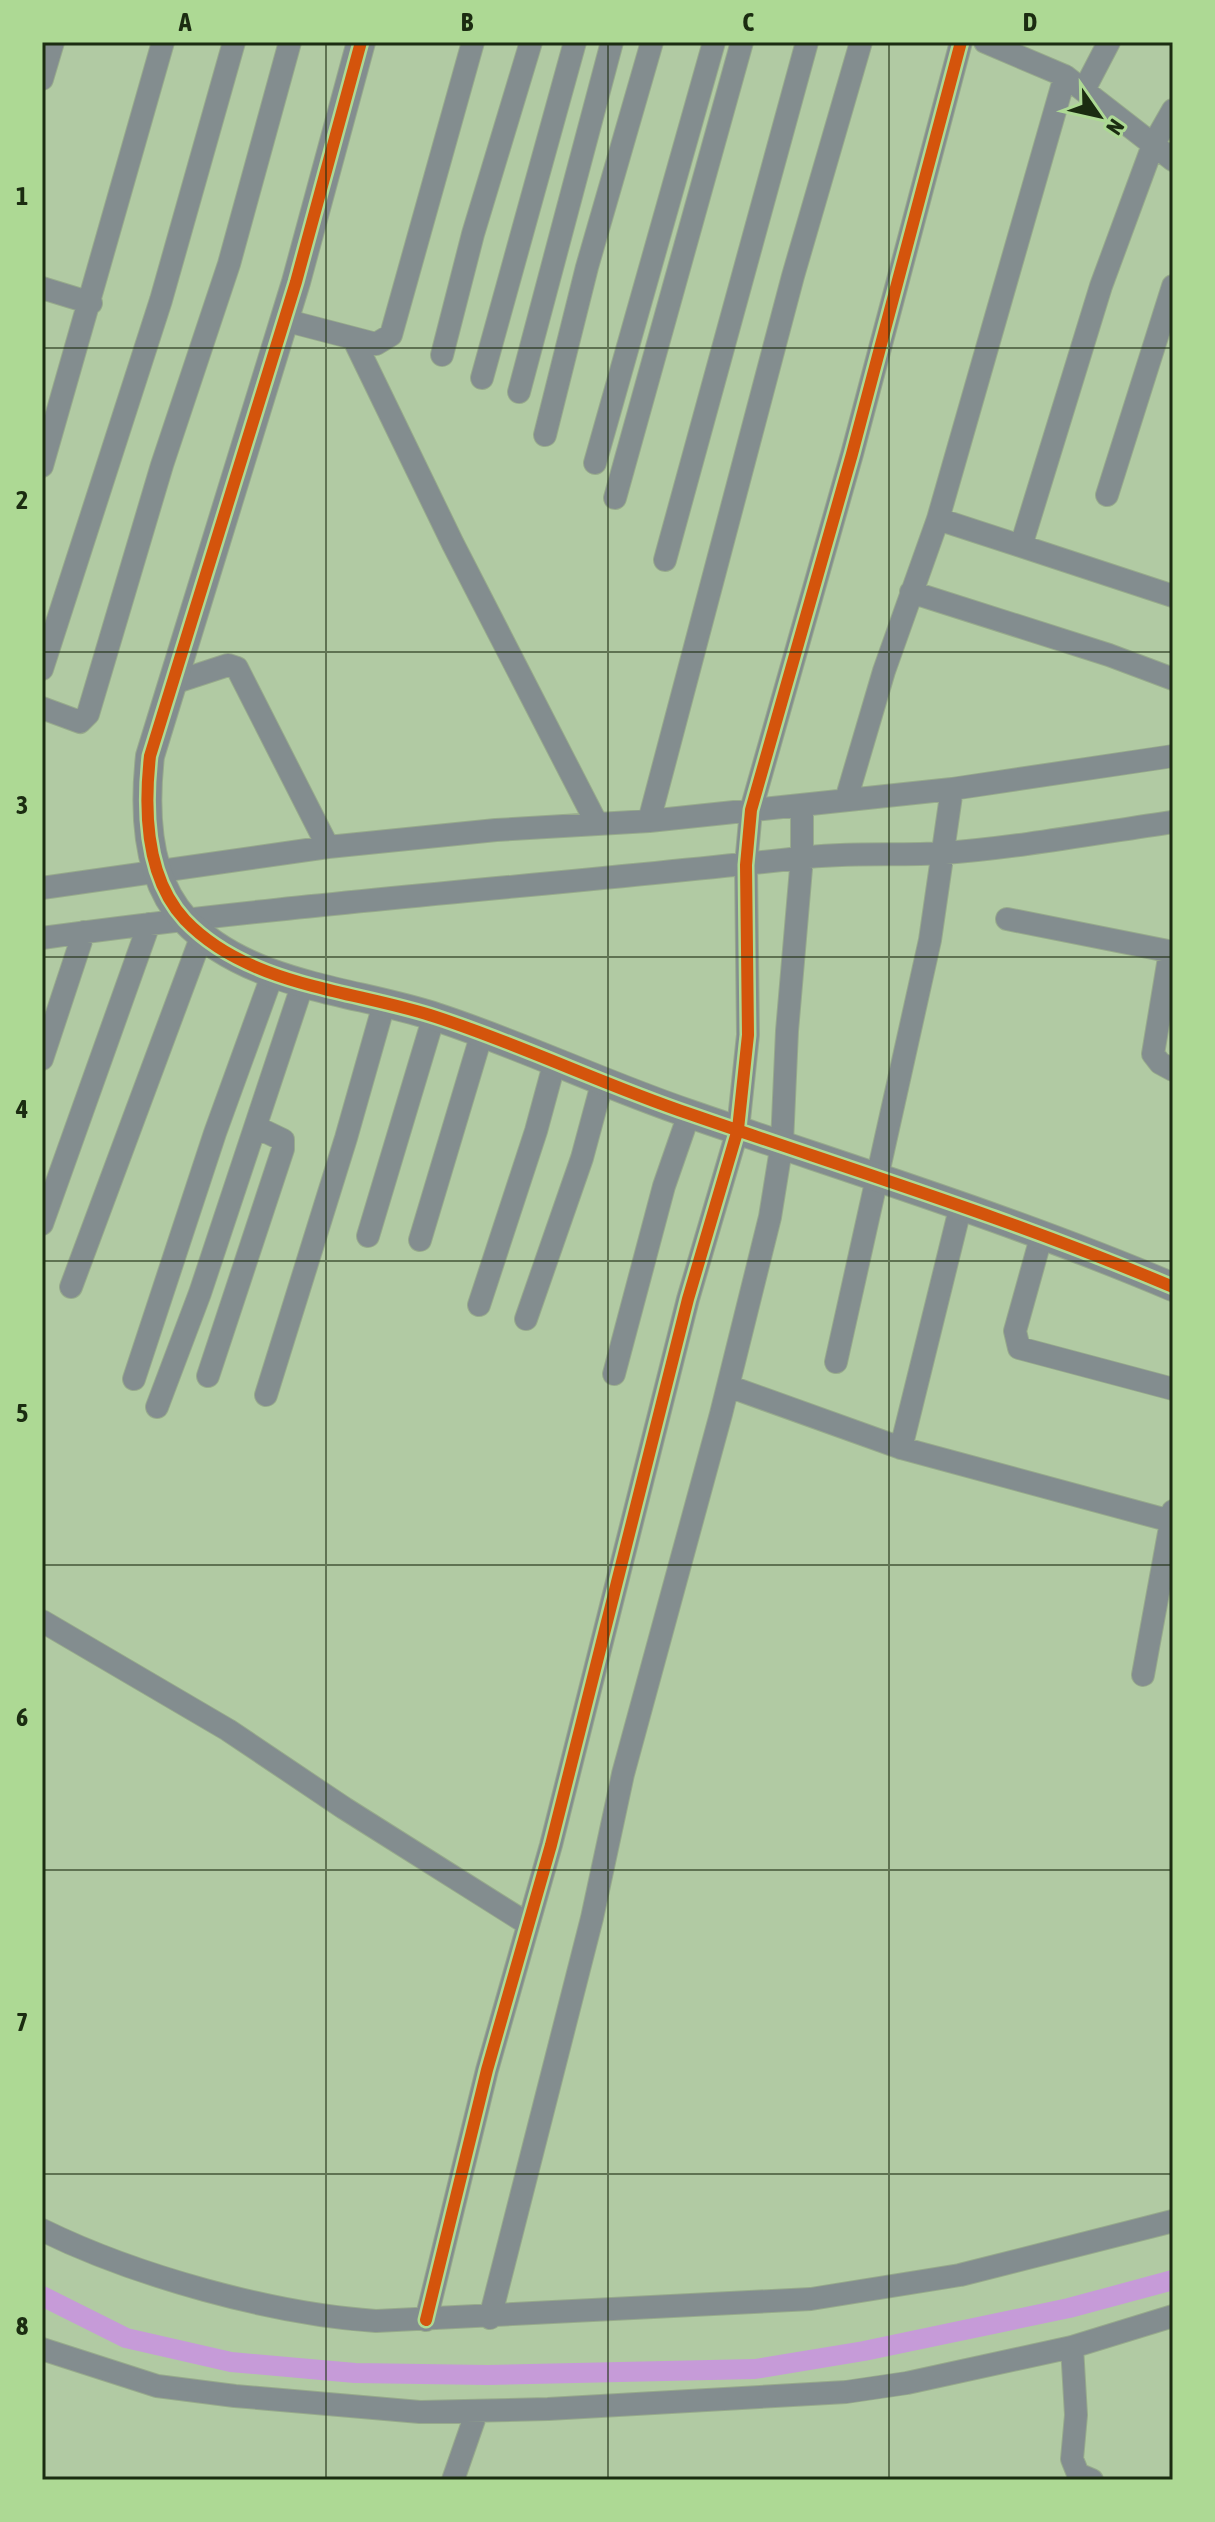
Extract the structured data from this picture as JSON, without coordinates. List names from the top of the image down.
{
  "north": "bottom right",
  "grid": {
    "columns": [
      "A",
      "B",
      "C",
      "D"
    ],
    "rows": [
      "1",
      "2",
      "3",
      "4",
      "5",
      "6",
      "7",
      "8"
    ]
  }
}
